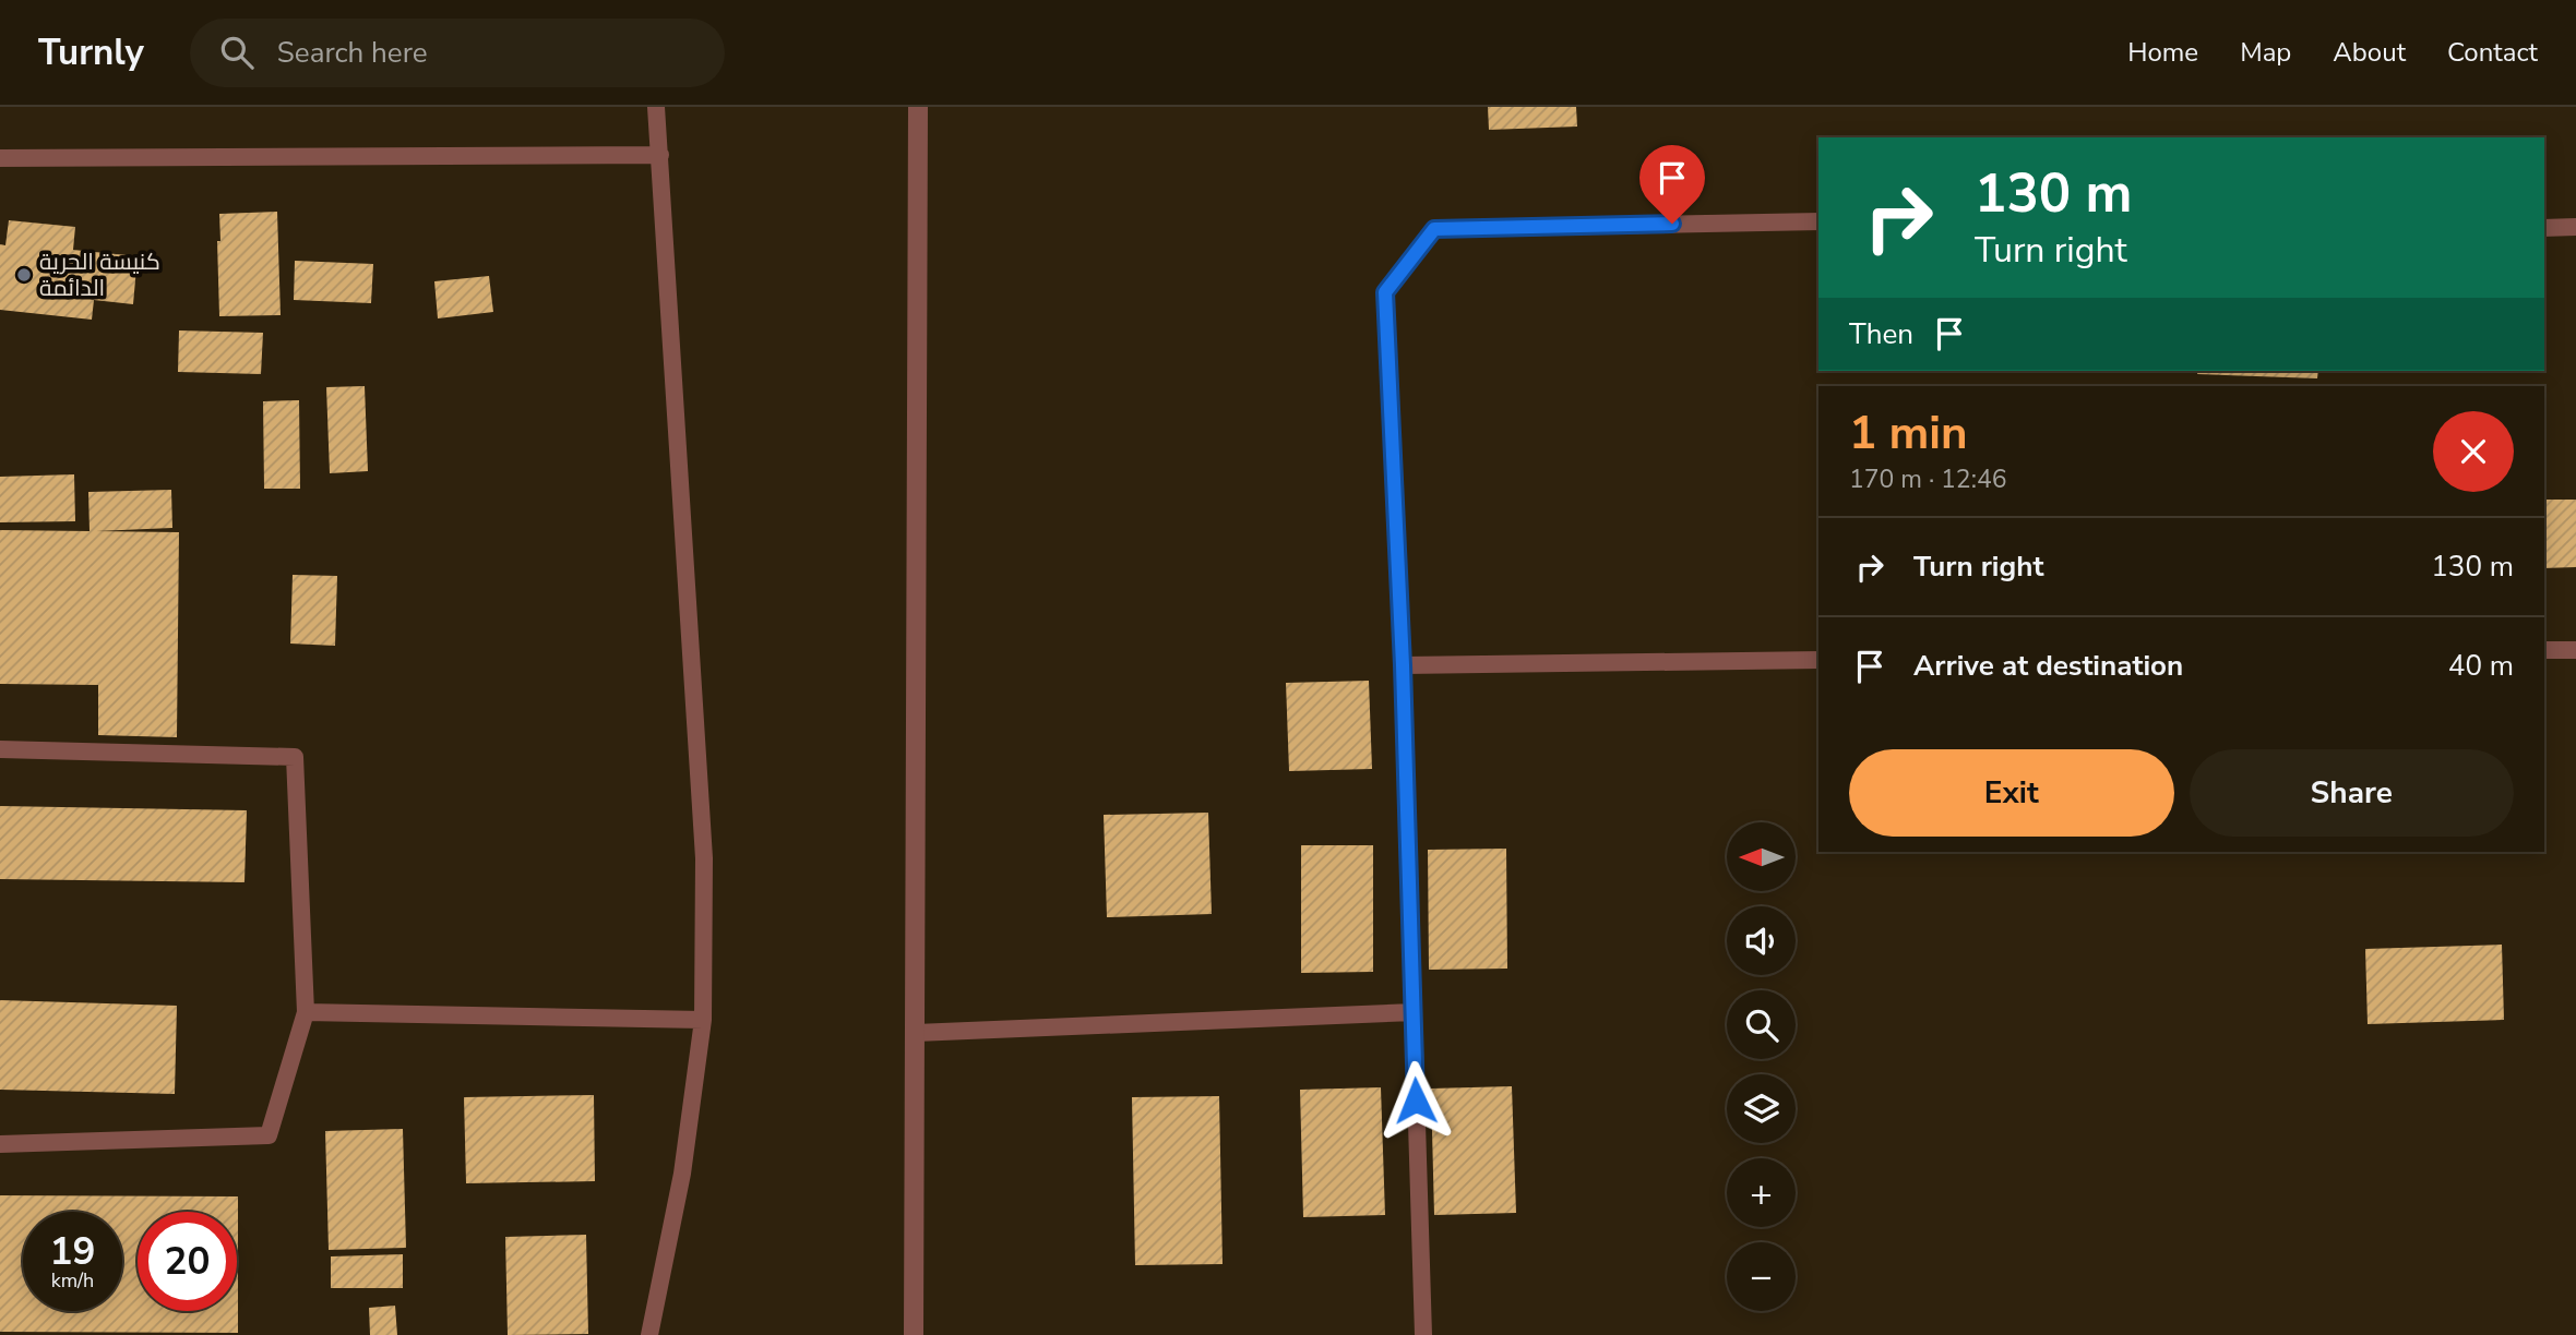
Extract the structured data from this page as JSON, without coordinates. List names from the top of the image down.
{
  "places": ["كنيسة الحرية الدائمة"],
  "north": "left",
  "page": {
    "header": "Turnly",
    "search": "Search here",
    "nav": [
      "Home",
      "Map",
      "About",
      "Contact"
    ],
    "turn": ["130 m", "Turn right"],
    "then": "Then",
    "heading": ["1 min", "170 m · 12:46"],
    "list": [
      {
        "name": "Turn right",
        "value": "130 m"
      },
      {
        "name": "Arrive at destination",
        "value": "40 m"
      }
    ],
    "buttons": ["Exit", "Share"],
    "map_buttons": ["+", "−"],
    "speed": "19 km/h",
    "limit": "20"
  }
}
